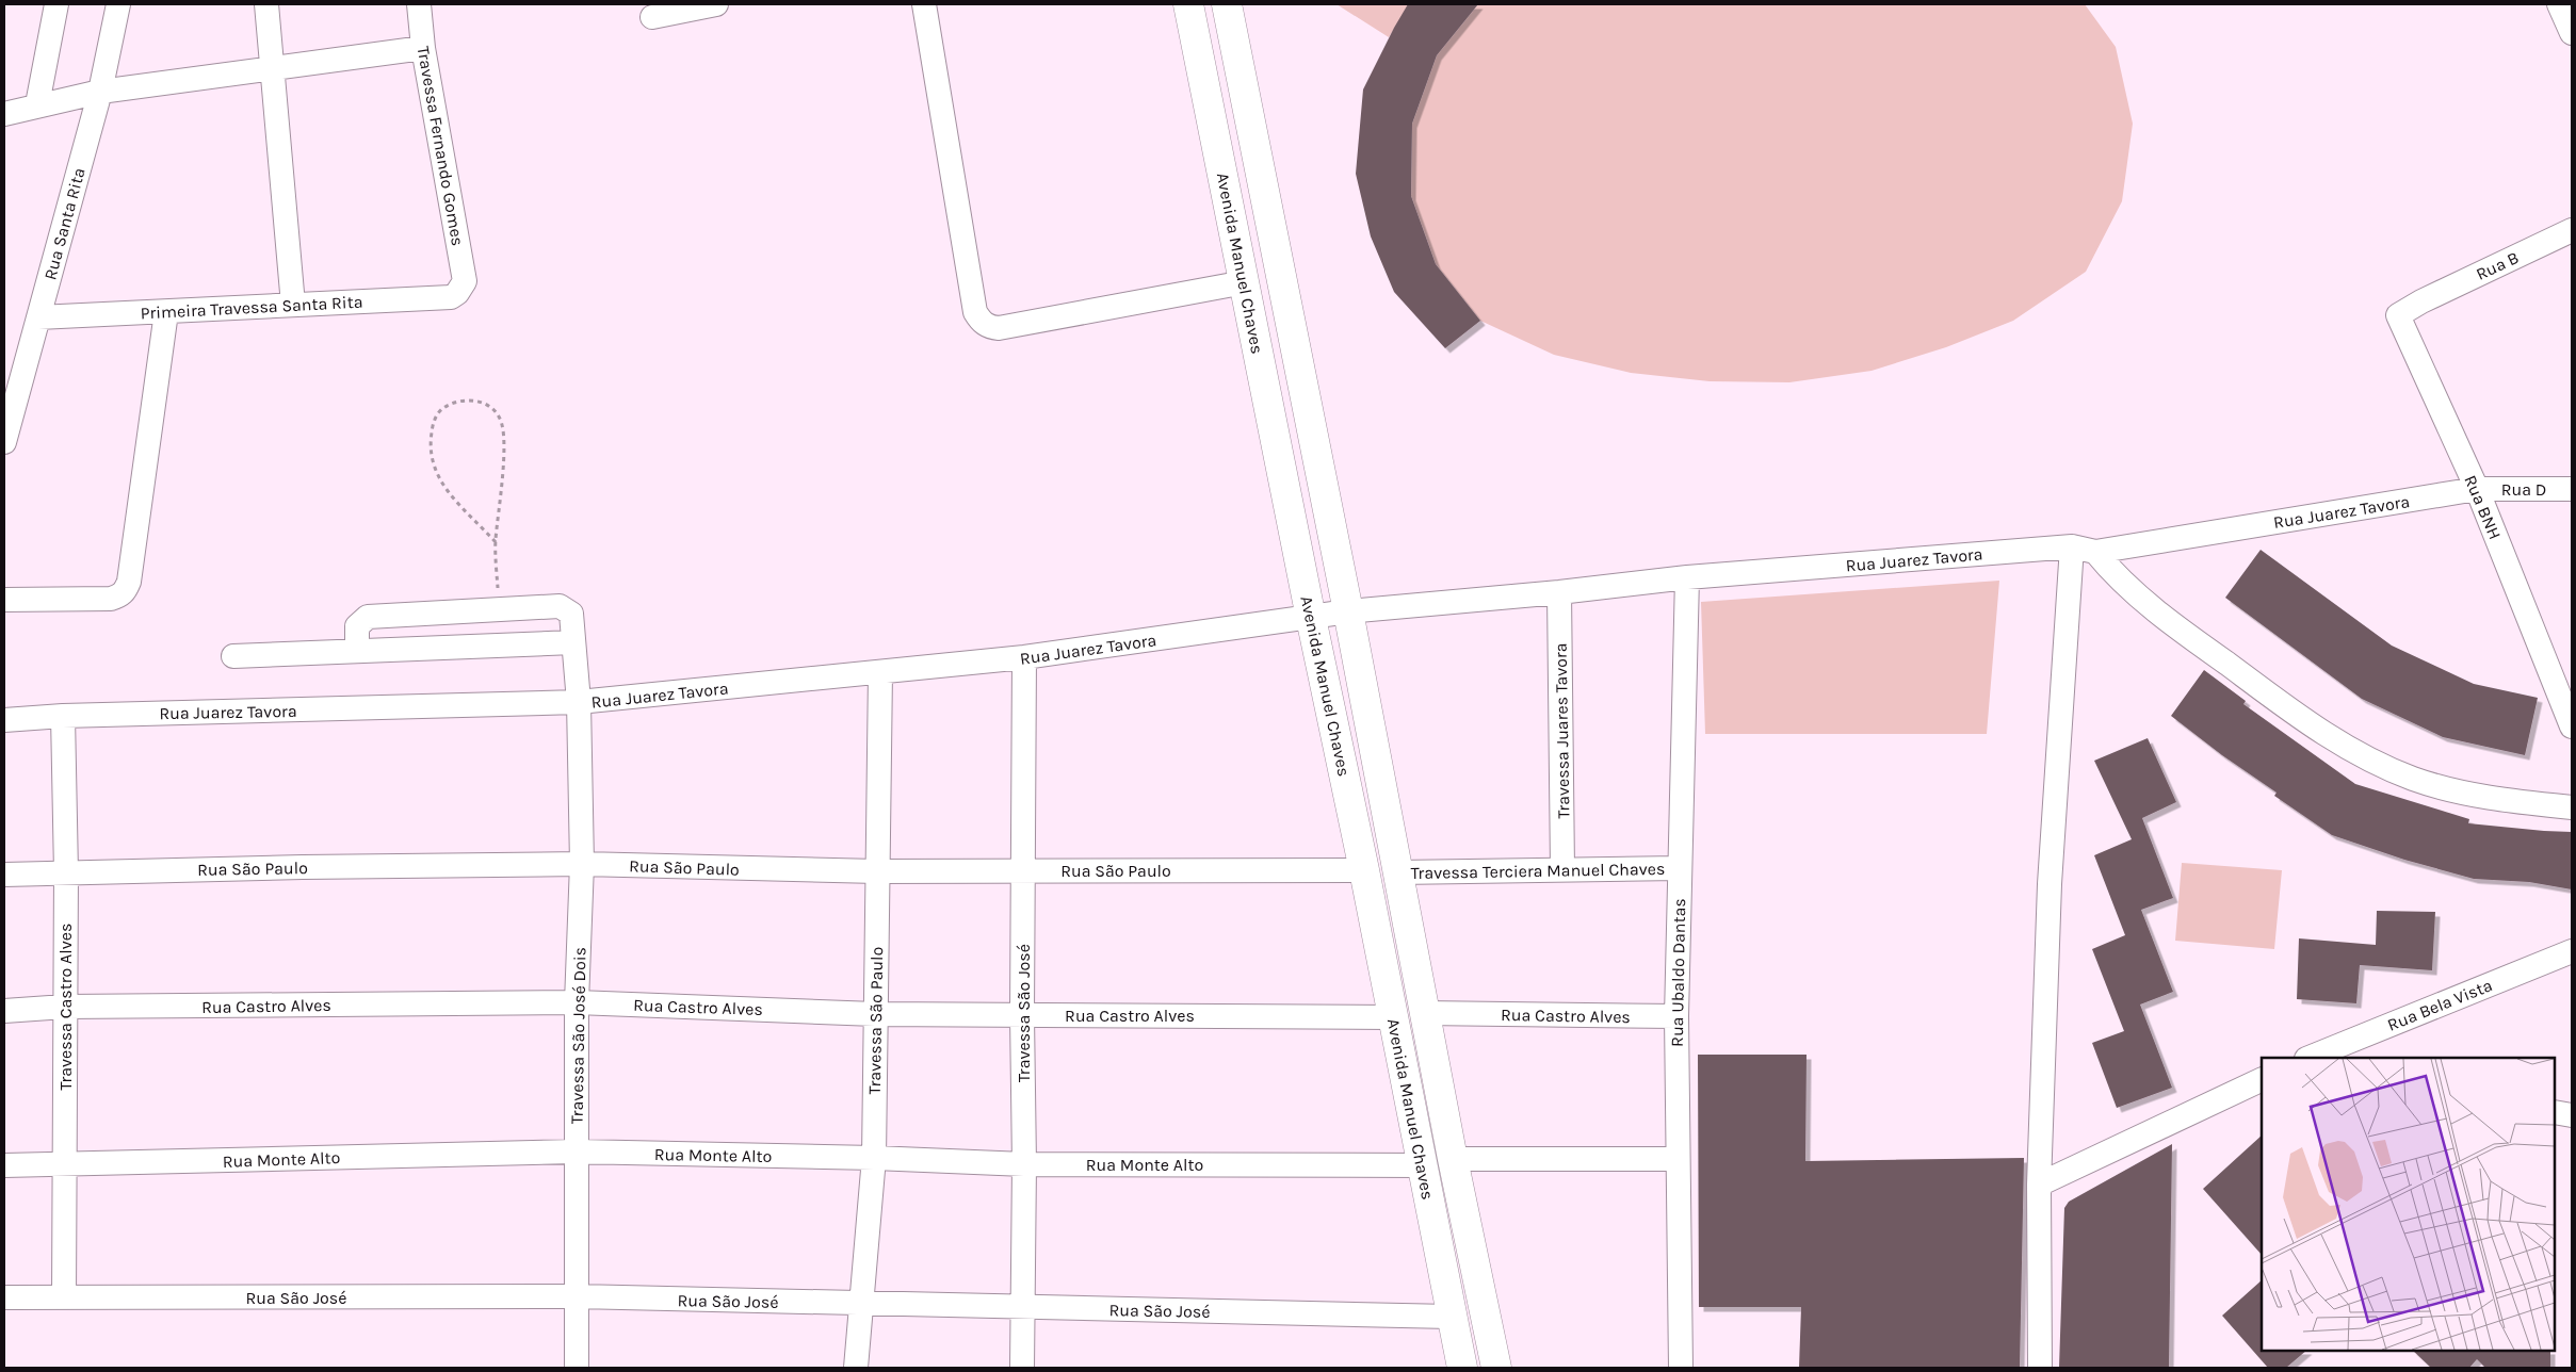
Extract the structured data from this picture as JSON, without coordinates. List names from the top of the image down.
{
  "streets": {
    "main road": ["Avenida Manuel Chaves"],
    "street": [
      "Travessa Fernando Gomes",
      "Rua Santa Rita",
      "Rua B",
      "Primeira Travessa Santa Rita",
      "Rua D",
      "Rua BNH",
      "Rua Juarez Tavora",
      "Travessa Juares Tavora",
      "Rua São Paulo",
      "Travessa Terciera Manuel Chaves",
      "Rua Ubaldo Dantas",
      "Rua Bela Vista",
      "Rua Castro Alves",
      "Travessa Castro Alves",
      "Travessa São José",
      "Travessa São Paulo",
      "Travessa São José Dois",
      "Rua Monte Alto",
      "Rua São José"
    ]
  },
  "crossings": [
    ["Travessa Fernando Gomes", "Primeira Travessa Santa Rita"],
    ["Rua Santa Rita", "Primeira Travessa Santa Rita"],
    ["Avenida Manuel Chaves", "Rua Juarez Tavora"],
    ["Avenida Manuel Chaves", "Rua São Paulo"],
    ["Avenida Manuel Chaves", "Travessa Terciera Manuel Chaves"],
    ["Avenida Manuel Chaves", "Rua Castro Alves"],
    ["Avenida Manuel Chaves", "Rua Monte Alto"],
    ["Avenida Manuel Chaves", "Rua São José"],
    ["Rua B", "Rua BNH"],
    ["Rua D", "Rua BNH"],
    ["Rua D", "Rua Juarez Tavora"],
    ["Rua BNH", "Rua Juarez Tavora"],
    ["Rua Juarez Tavora", "Travessa Juares Tavora"],
    ["Rua Juarez Tavora", "Rua Ubaldo Dantas"],
    ["Rua Juarez Tavora", "Travessa Castro Alves"],
    ["Rua Juarez Tavora", "Travessa São José"],
    ["Rua Juarez Tavora", "Travessa São Paulo"],
    ["Rua Juarez Tavora", "Travessa São José Dois"],
    ["Travessa Juares Tavora", "Travessa Terciera Manuel Chaves"],
    ["Rua São Paulo", "Travessa Castro Alves"],
    ["Rua São Paulo", "Travessa São José"],
    ["Rua São Paulo", "Travessa São Paulo"],
    ["Rua São Paulo", "Travessa São José Dois"],
    ["Travessa Terciera Manuel Chaves", "Rua Ubaldo Dantas"],
    ["Rua Ubaldo Dantas", "Rua Castro Alves"],
    ["Rua Castro Alves", "Travessa Castro Alves"],
    ["Rua Castro Alves", "Travessa São José"],
    ["Rua Castro Alves", "Travessa São Paulo"],
    ["Rua Castro Alves", "Travessa São José Dois"],
    ["Travessa Castro Alves", "Rua Monte Alto"],
    ["Travessa Castro Alves", "Rua São José"],
    ["Travessa São José", "Rua Monte Alto"],
    ["Travessa São José", "Rua São José"],
    ["Travessa São Paulo", "Rua Monte Alto"],
    ["Travessa São Paulo", "Rua São José"],
    ["Travessa São José Dois", "Rua Monte Alto"],
    ["Travessa São José Dois", "Rua São José"]
  ]
}
